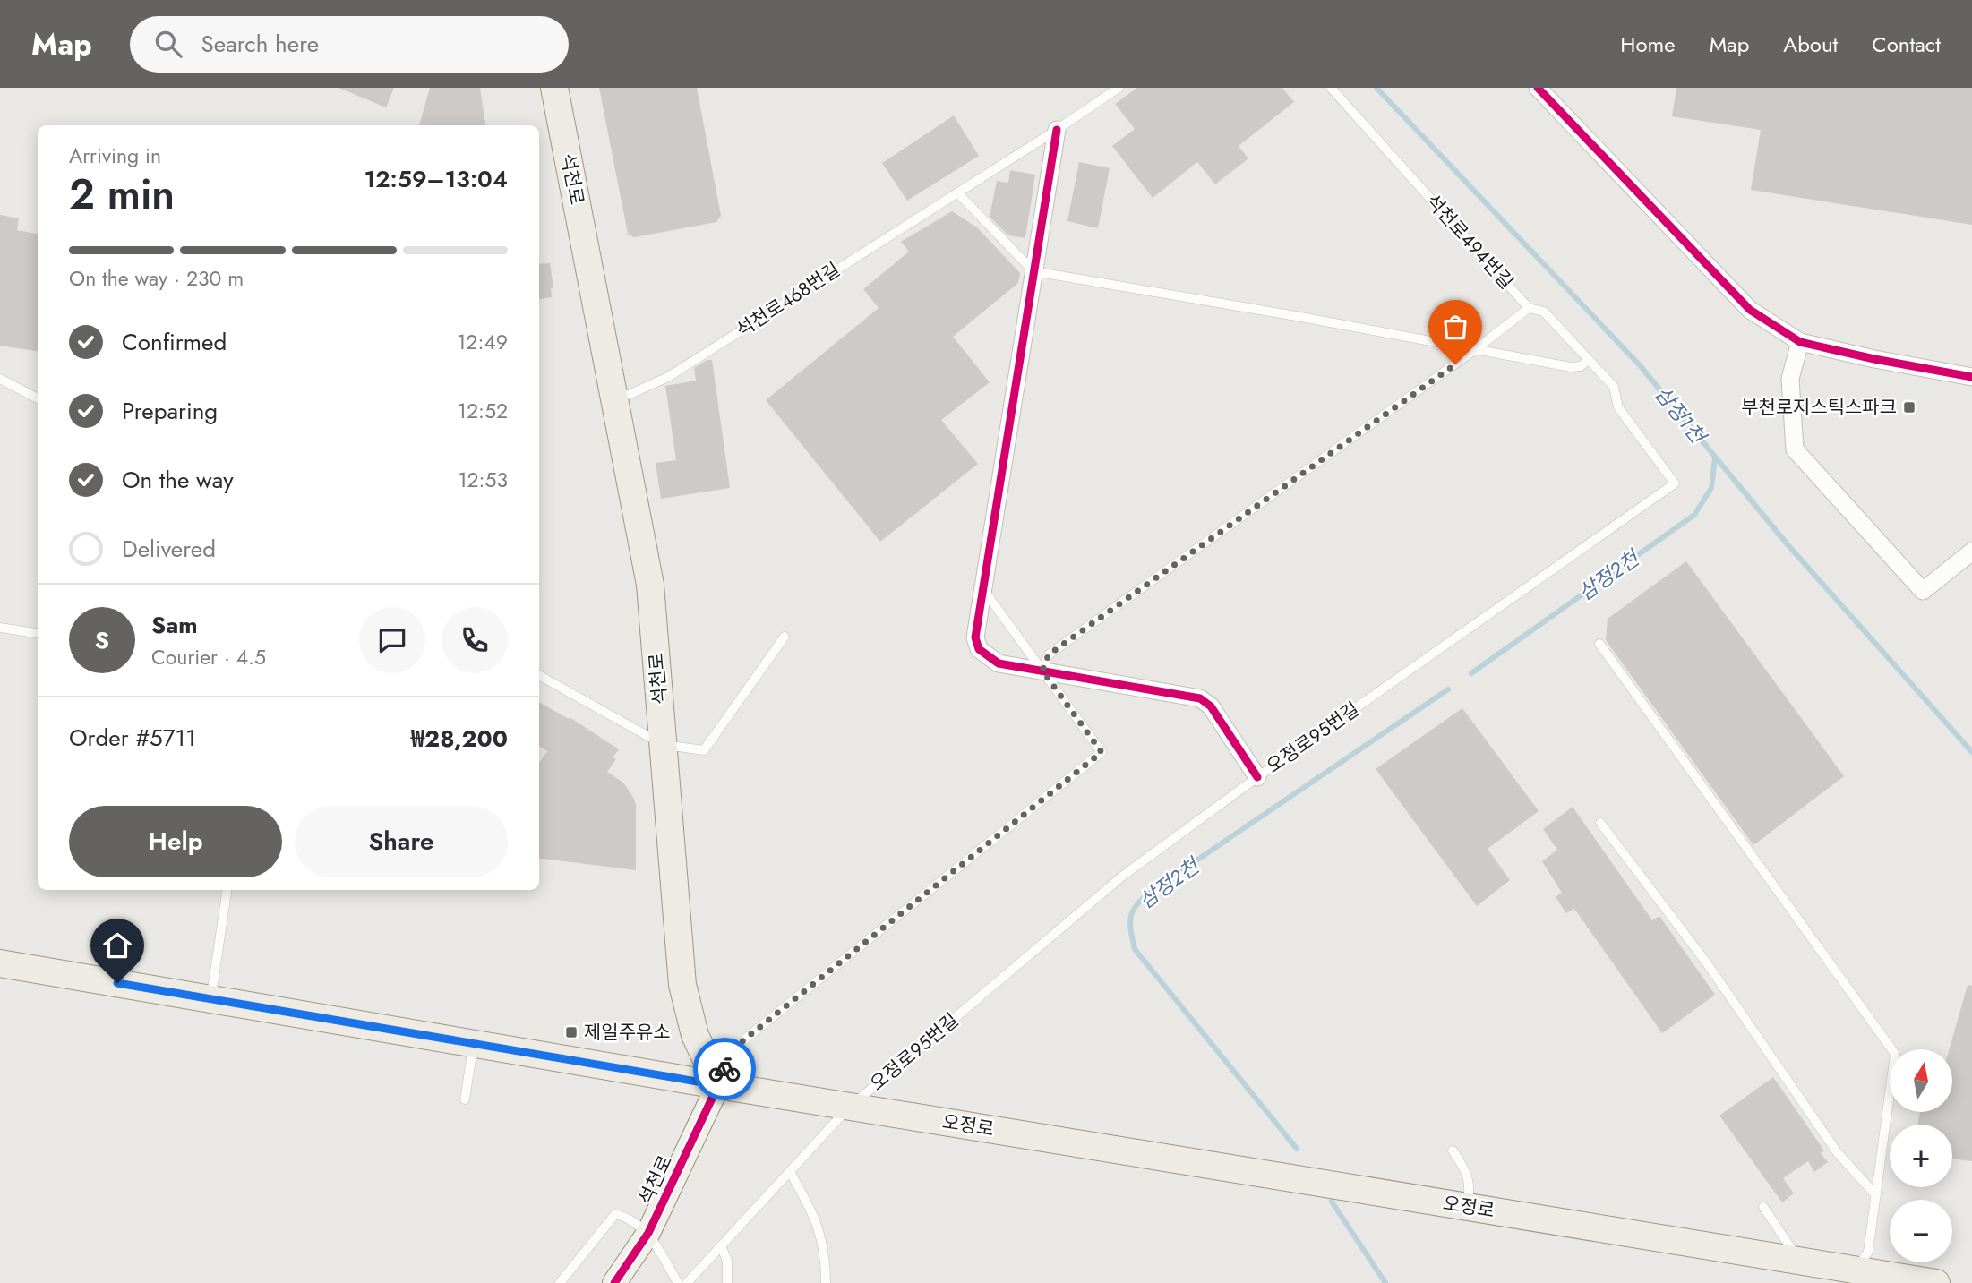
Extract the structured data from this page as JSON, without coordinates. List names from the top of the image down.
{
  "streets": {
    "main road": ["석천로", "오정로"],
    "lane": ["석천로494번길", "석천로468번길", "오정로95번길"]
  },
  "crossings": [
    ["석천로", "석천로468번길"],
    ["석천로", "오정로"],
    ["석천로494번길", "오정로95번길"],
    ["오정로95번길", "오정로"]
  ],
  "water": ["삼정1천", "삼정2천"],
  "places": {
    "transit": ["부천로지스틱스파크", "제일주유소"]
  },
  "north": "top",
  "page": {
    "header": "Map",
    "search": "Search here",
    "nav": [
      "Home",
      "Map",
      "About",
      "Contact"
    ],
    "heading": ["2 min", "Arriving in", "12:59–13:04"],
    "panel": [
      "Sam",
      "Courier · 4.5",
      "Order #5711",
      "₩28,200"
    ],
    "bar": "On the way · 230 m",
    "list": [
      ["Confirmed", "12:49"],
      ["Preparing", "12:52"],
      ["On the way", "12:53"],
      "Delivered"
    ],
    "round": "S",
    "buttons": ["Help", "Share"],
    "map_buttons": ["+", "−"]
  }
}
